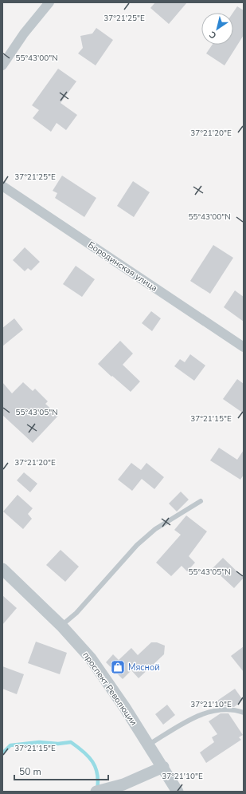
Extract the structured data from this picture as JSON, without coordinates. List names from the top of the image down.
{
  "streets": {
    "street": ["Бородинская улица", "проспект Революции"]
  },
  "places": {
    "shop": ["Мясной"]
  },
  "scale_bar": "50 m",
  "north": "bottom left",
  "coordinates": [
    "37°21'25\"E",
    "55°43'00\"N",
    "37°21'20\"E",
    "55°43'05\"N",
    "37°21'15\"E",
    "37°21'10\"E"
  ]
}
